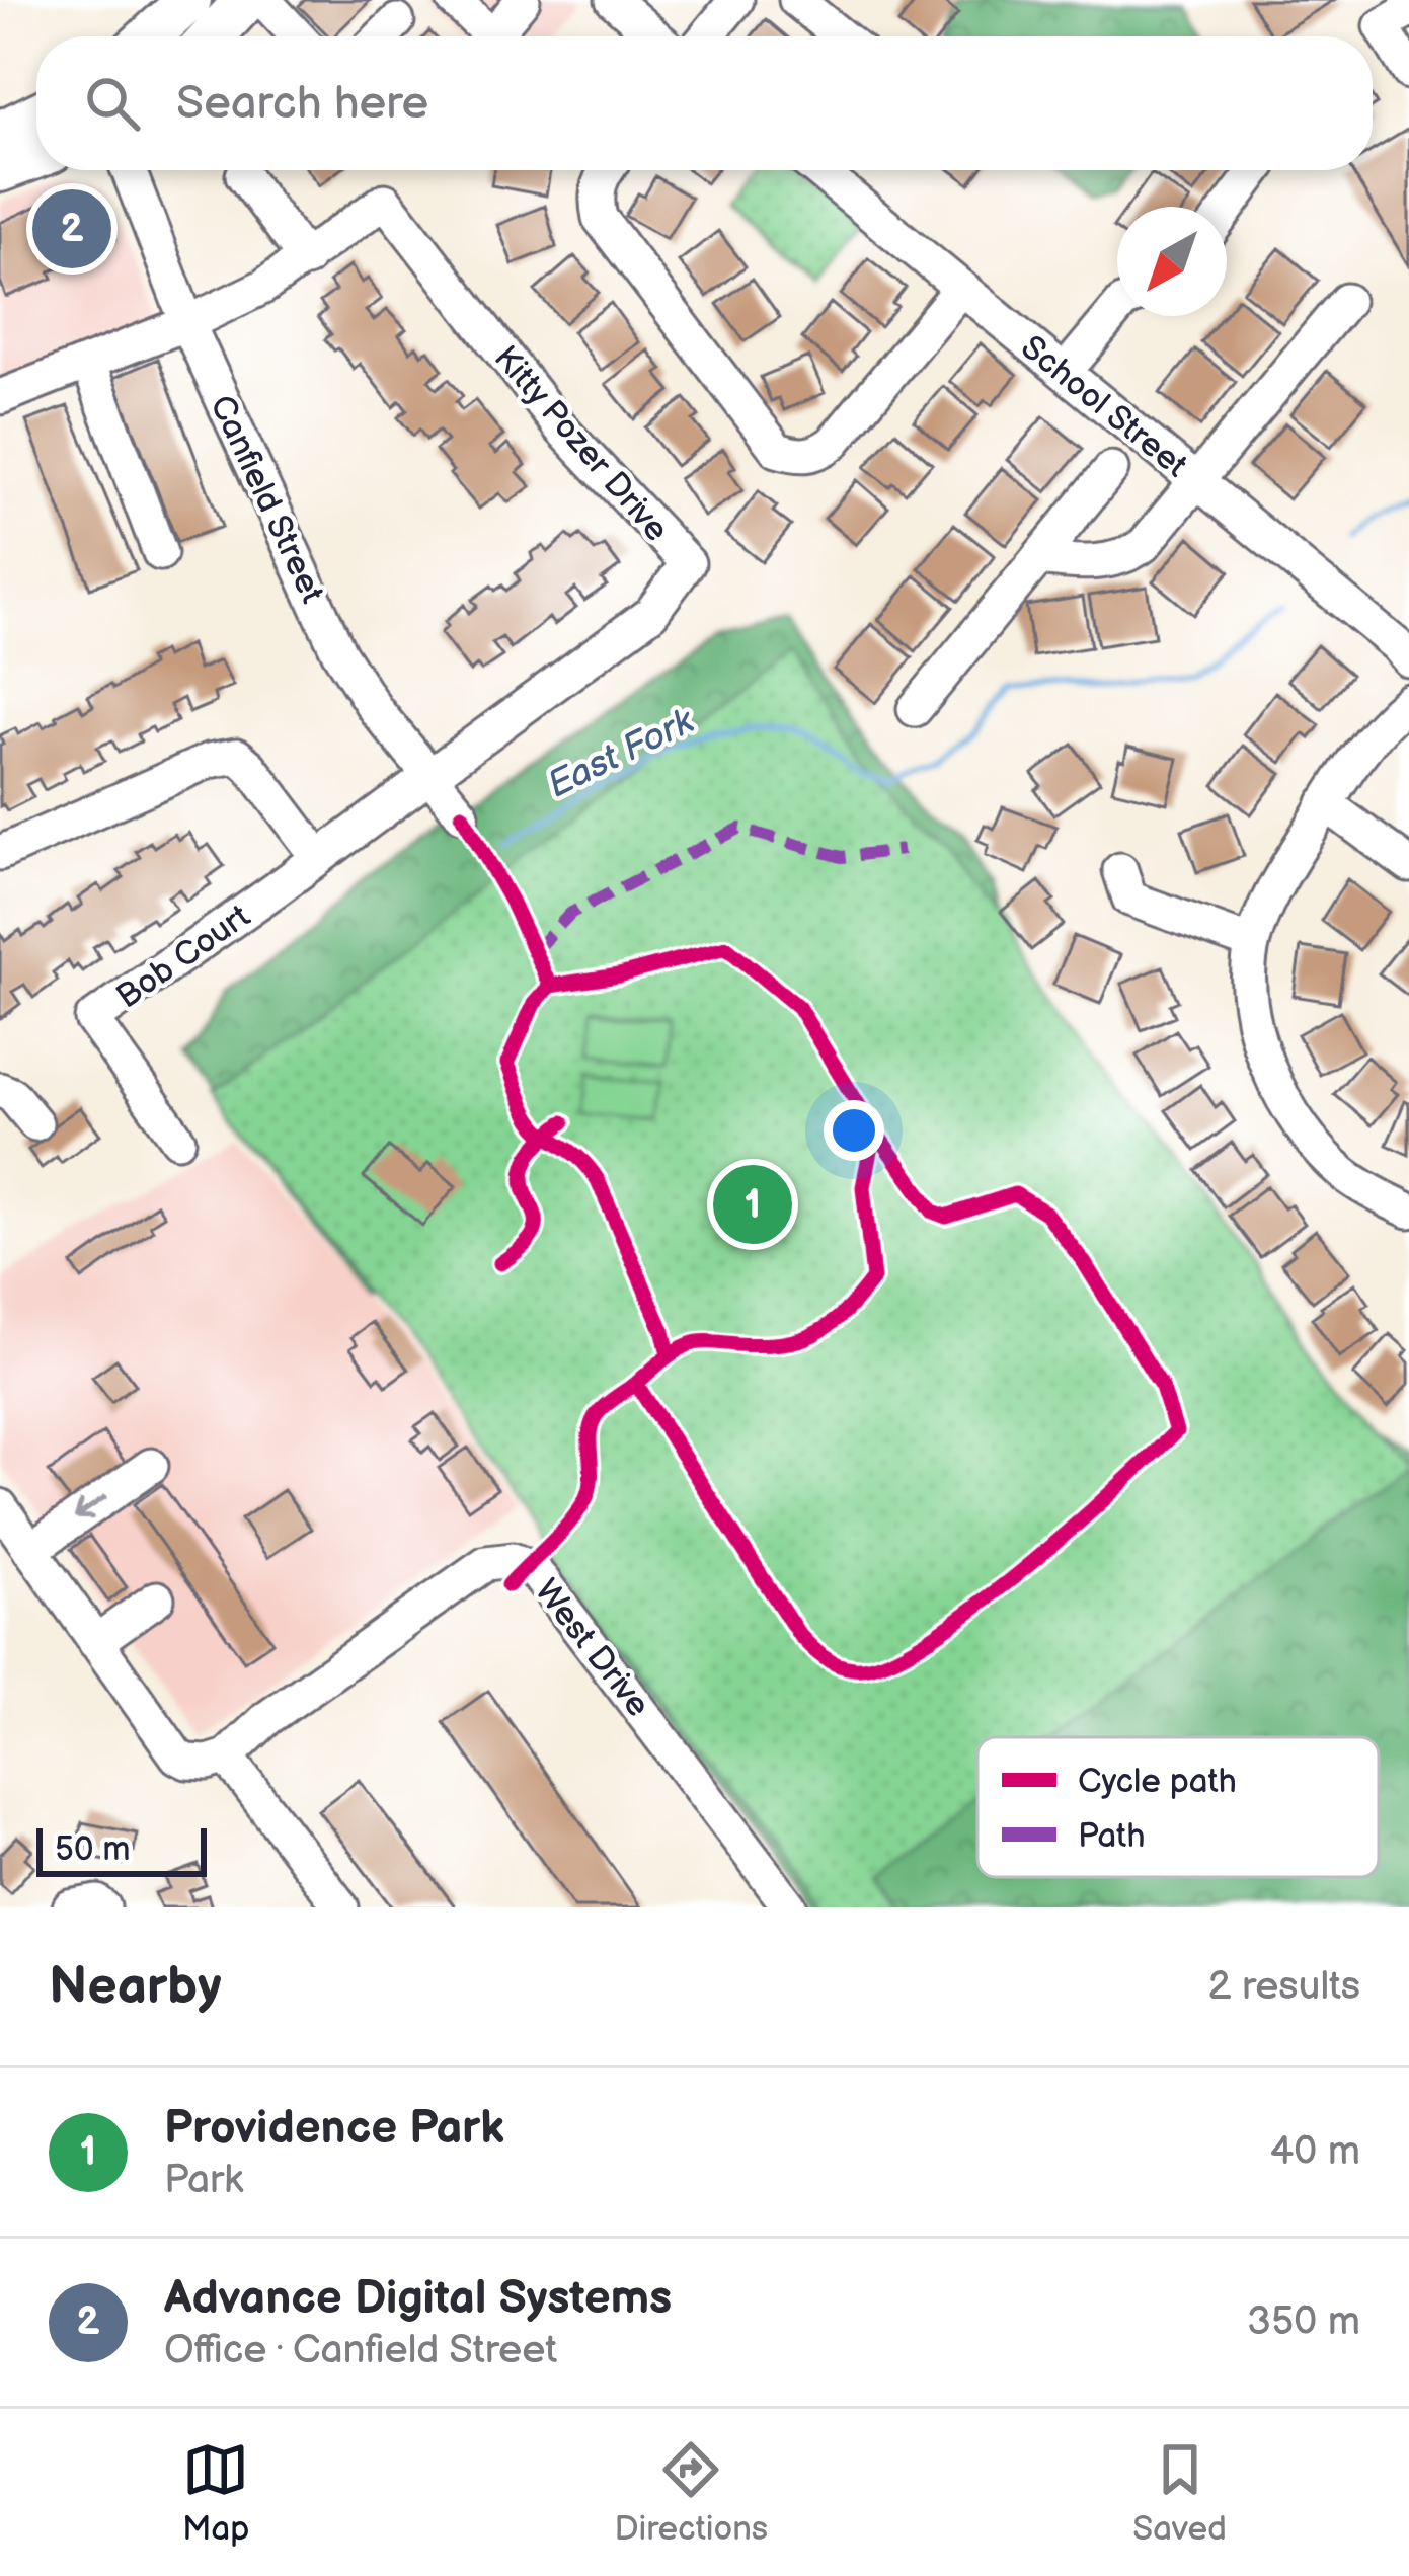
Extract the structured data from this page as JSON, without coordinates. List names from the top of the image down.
{
  "streets": {
    "street": [
      "School Street",
      "Kitty Pozer Drive",
      "Canfield Street",
      "Bob Court",
      "West Drive"
    ]
  },
  "crossings": [
    ["Kitty Pozer Drive", "Canfield Street"],
    ["Kitty Pozer Drive", "Bob Court"]
  ],
  "water": ["East Fork"],
  "legend": ["Cycle path", "Path"],
  "scale_bar": "50 m",
  "north": "bottom left",
  "page": {
    "search": "Search here",
    "pins": ["2", "1"],
    "scale": "50 m",
    "heading": ["Nearby", "2 results"],
    "list": [
      {
        "mark": "1",
        "name": "Providence Park",
        "note": "Park",
        "value": "40 m"
      },
      {
        "mark": "2",
        "name": "Advance Digital Systems",
        "note": "Office · Canfield Street",
        "value": "350 m"
      }
    ],
    "nav": ["Map", "Directions", "Saved"]
  }
}
